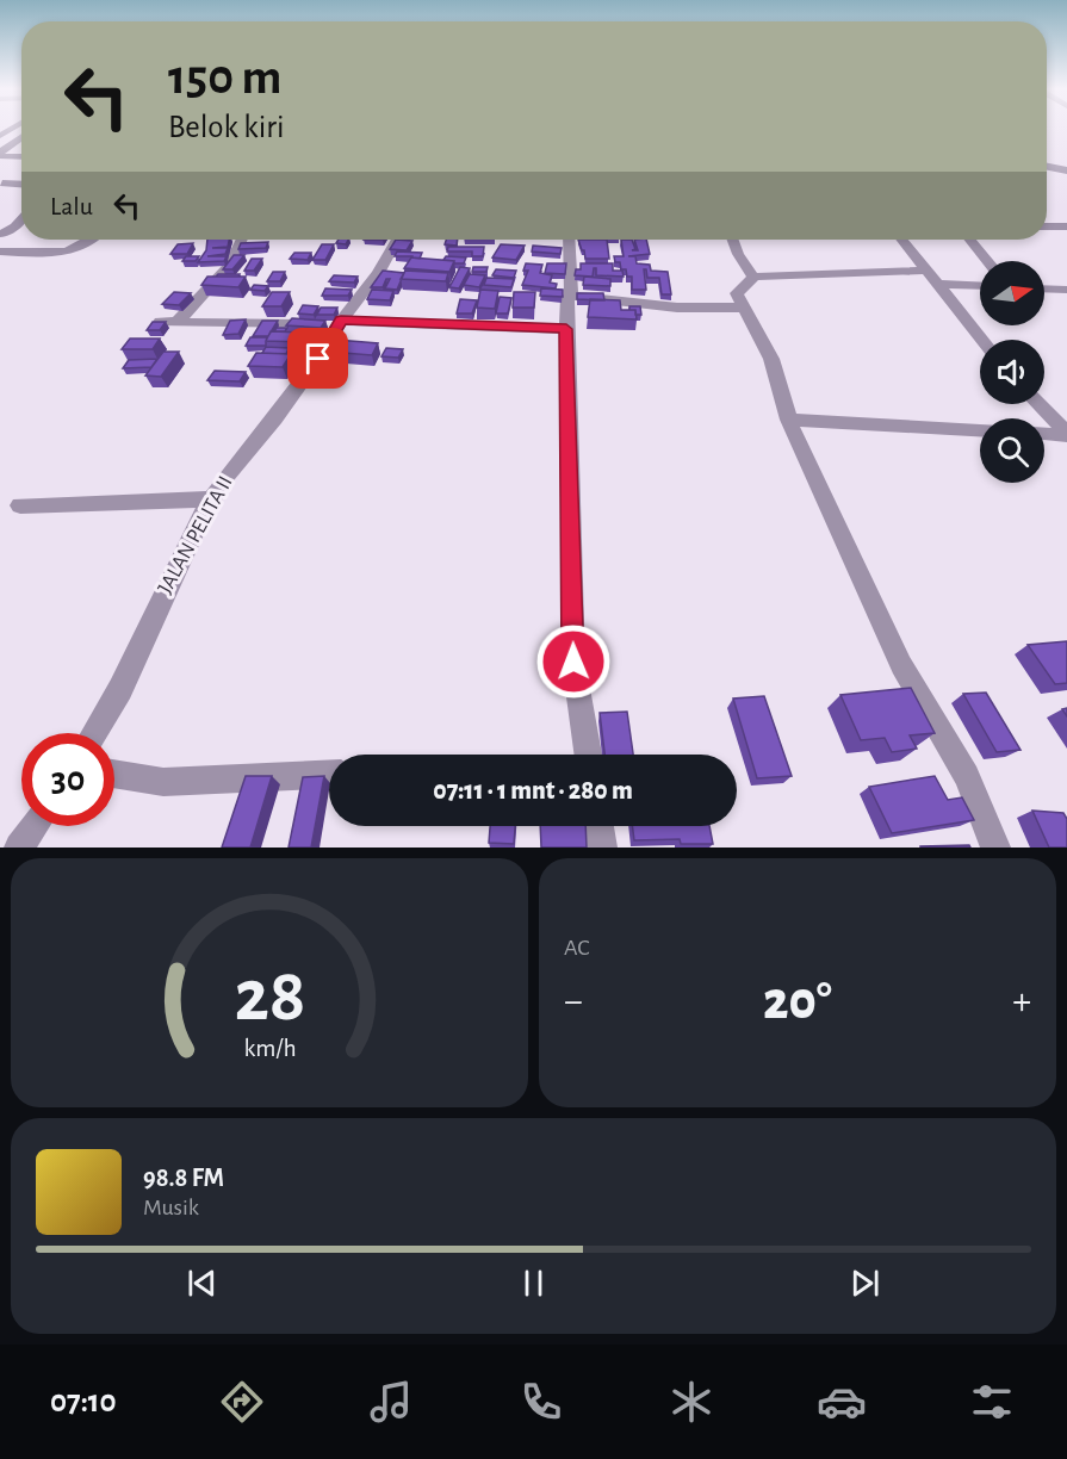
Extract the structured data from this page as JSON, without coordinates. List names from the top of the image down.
{
  "streets": {
    "street": ["JALAN PELITA II"]
  },
  "north": "right",
  "page": {
    "turn": ["150 m", "Belok kiri"],
    "then": "Lalu",
    "limit": "30",
    "trip": "07:11 · 1 mnt · 280 m",
    "tile": "AC",
    "heat": ["−", "20°", "+"],
    "song": ["98.8 FM", "Musik"],
    "tabs": "07:10",
    "gauge": ["28", "km/h"]
  }
}
